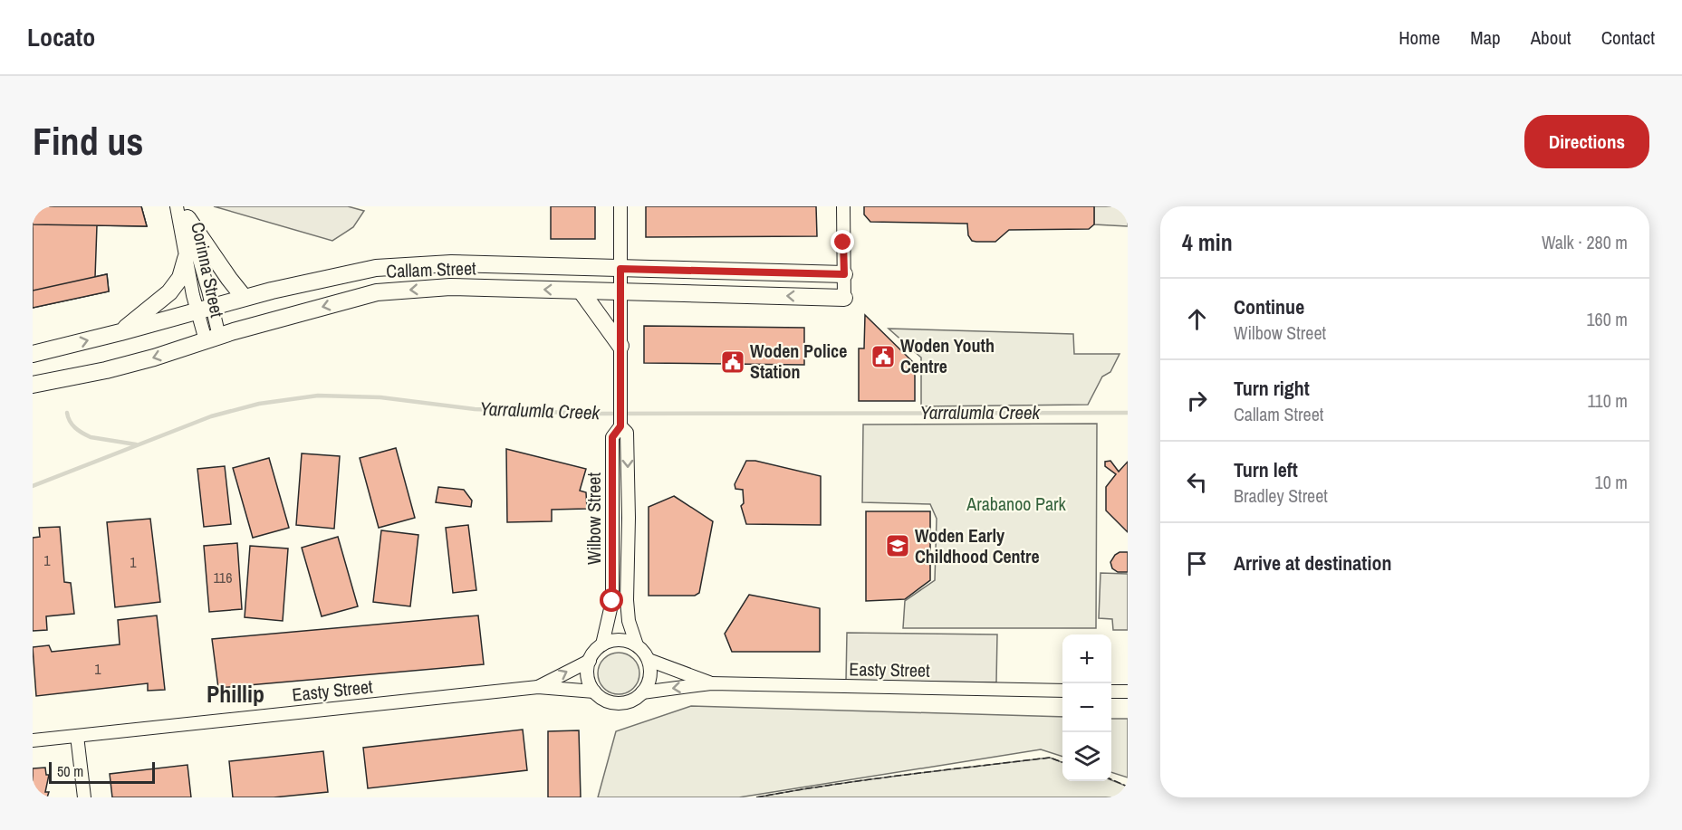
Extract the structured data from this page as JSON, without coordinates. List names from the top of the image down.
{
  "streets": {
    "street": [
      "Corinna Street",
      "Callam Street",
      "Wilbow Street",
      "Easty Street"
    ]
  },
  "crossings": [
    ["Corinna Street", "Callam Street"],
    ["Callam Street", "Wilbow Street"],
    ["Wilbow Street", "Easty Street"]
  ],
  "districts": ["Phillip"],
  "water": ["Yarralumla Creek"],
  "parks": ["Arabanoo Park"],
  "places": {
    "public building": ["Woden Youth Centre", "Woden Police Station"],
    "school or university": ["Woden Early Childhood Centre"]
  },
  "house_numbers": [
    "1",
    "1",
    "116",
    "1"
  ],
  "scale_bar": "50 m",
  "page": {
    "header": "Locato",
    "nav": [
      "Home",
      "Map",
      "About",
      "Contact"
    ],
    "buttons": "Directions",
    "title": "Find us",
    "heading": ["4 min", "Walk · 280 m"],
    "list": [
      ["Continue", "Wilbow Street", "160 m"],
      ["Turn right", "Callam Street", "110 m"],
      ["Turn left", "Bradley Street", "10 m"],
      "Arrive at destination"
    ],
    "map_buttons": ["+", "−"],
    "scale": "50 m"
  }
}
